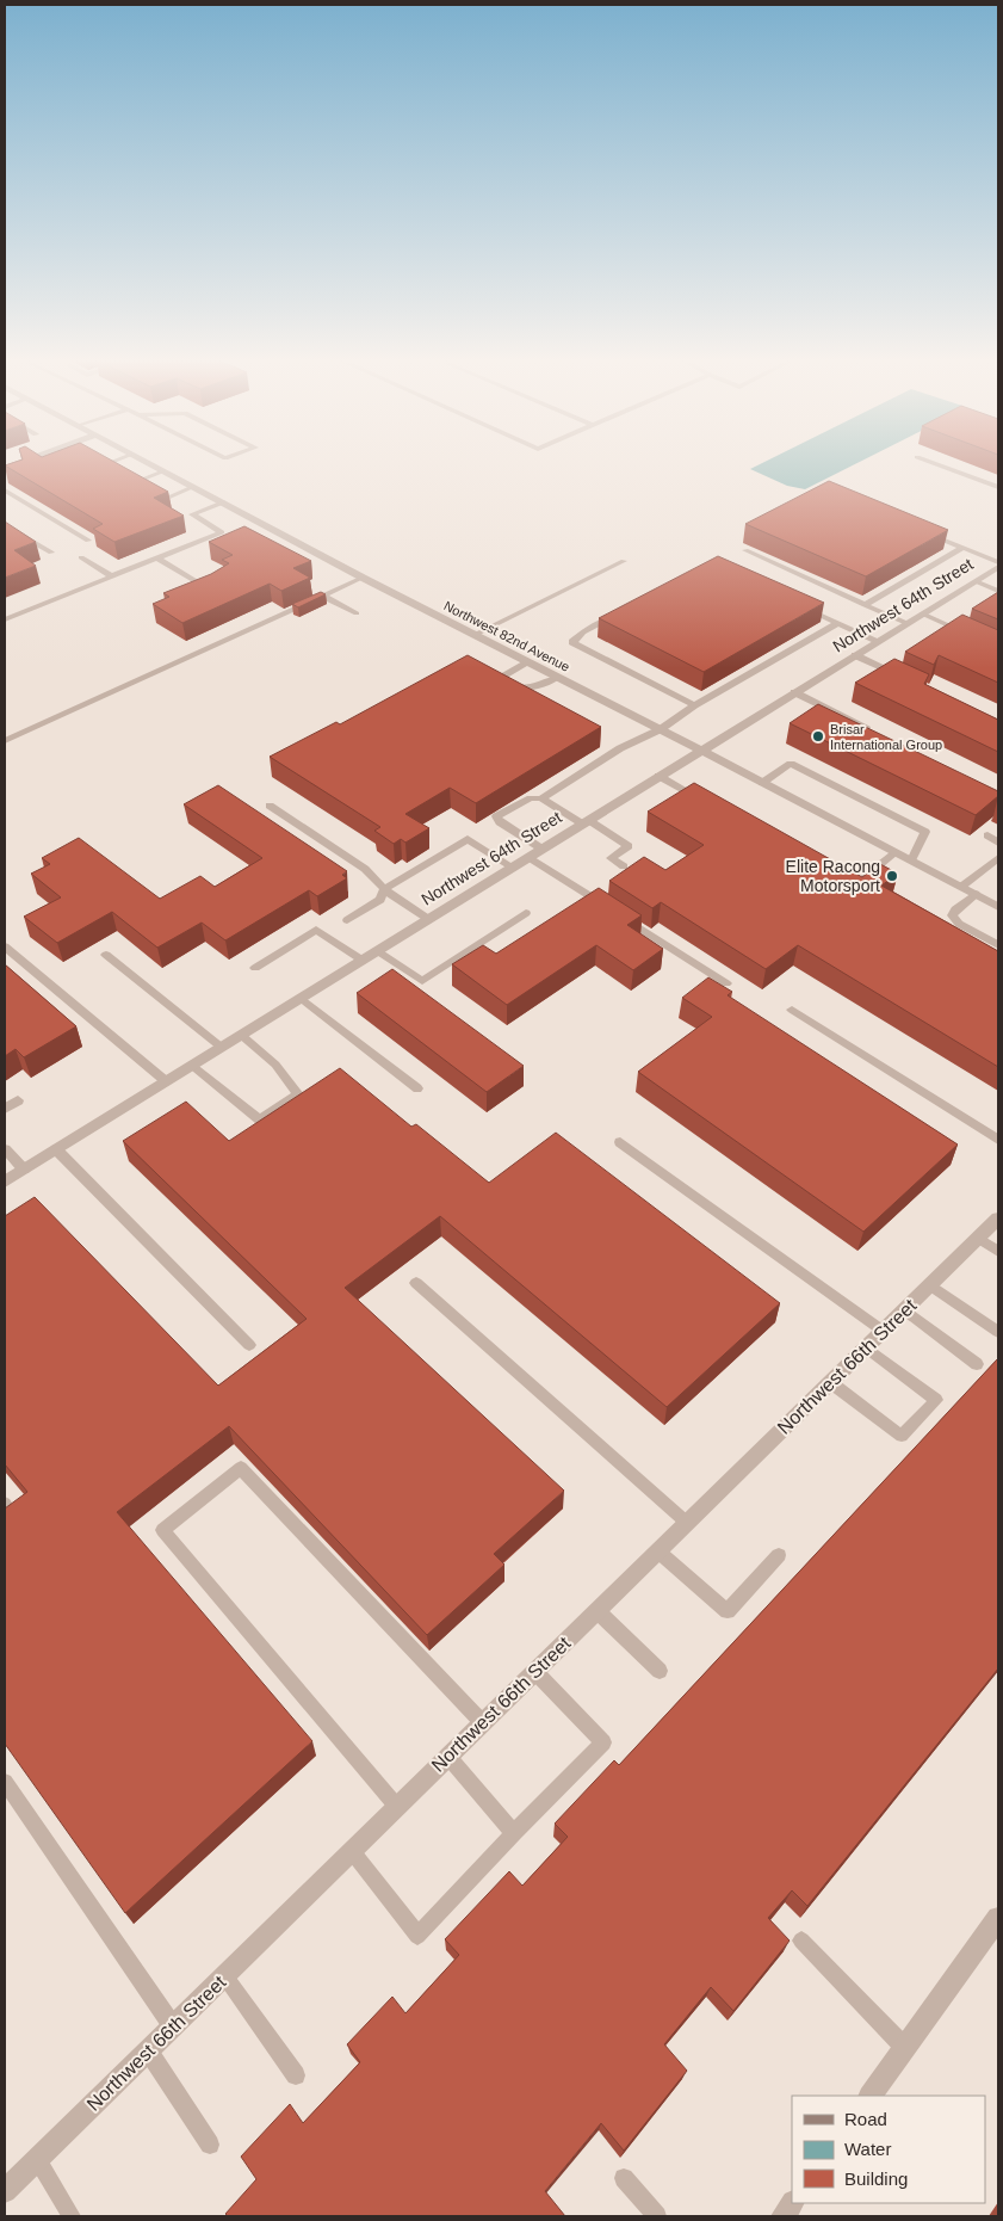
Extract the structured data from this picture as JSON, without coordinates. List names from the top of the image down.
{
  "streets": {
    "street": ["Northwest 64th Street", "Northwest 82nd Avenue", "Northwest 66th Street"]
  },
  "crossings": [
    ["Northwest 64th Street", "Northwest 82nd Avenue"]
  ],
  "places": ["Brisar International Group", "Elite Racong Motorsport"],
  "legend": ["Road", "Water", "Building"]
}
